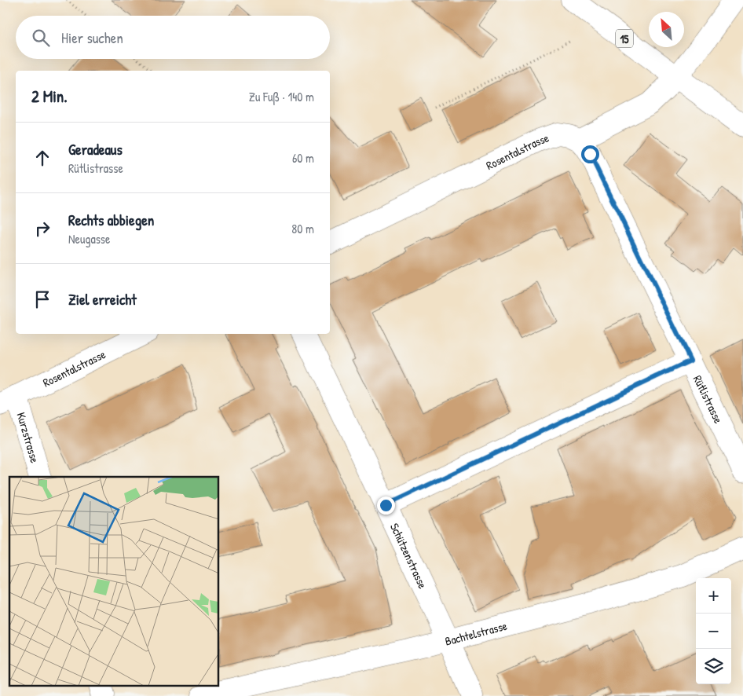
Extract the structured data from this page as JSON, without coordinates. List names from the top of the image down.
{
  "streets": {
    "street": [
      "15",
      "Rosentalstrasse",
      "Rütlistrasse",
      "Kurzstrasse",
      "Schützenstrasse",
      "Bachtelstrasse"
    ]
  },
  "crossings": [
    ["Rosentalstrasse", "Rütlistrasse"],
    ["Rosentalstrasse", "Kurzstrasse"],
    ["Schützenstrasse", "Bachtelstrasse"]
  ],
  "north": "top left",
  "page": {
    "search": "Hier suchen",
    "heading": ["2 Min.", "Zu Fuß · 140 m"],
    "list": [
      ["Geradeaus", "Rütlistrasse", "60 m"],
      ["Rechts abbiegen", "Neugasse", "80 m"],
      "Ziel erreicht"
    ],
    "map_buttons": ["+", "−"]
  }
}
